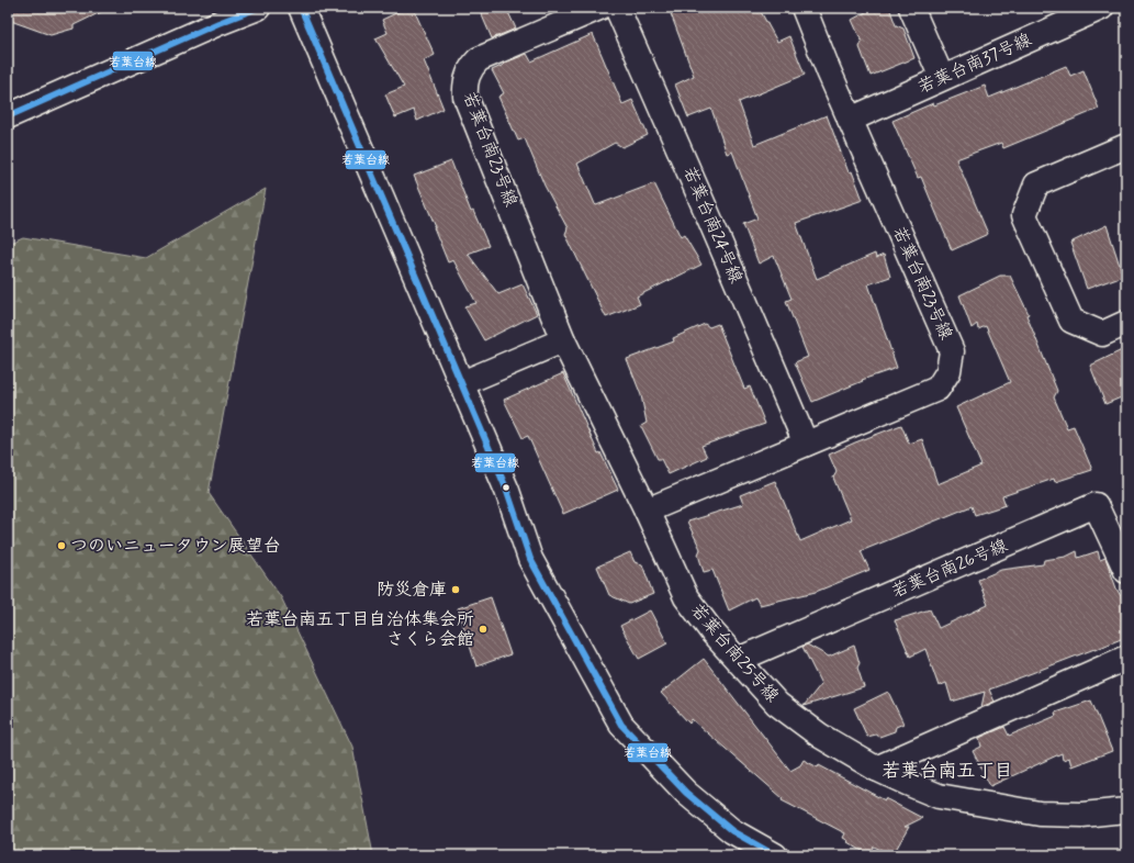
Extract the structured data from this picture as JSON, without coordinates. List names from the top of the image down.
{
  "streets": {
    "street": [
      "若葉台南37号線",
      "若葉台南23号線",
      "若葉台南24号線",
      "若葉台南26号線",
      "若葉台南25号線"
    ]
  },
  "crossings": [
    ["若葉台南37号線", "若葉台南23号線"],
    ["若葉台南23号線", "若葉台南24号線"],
    ["若葉台南23号線", "若葉台南25号線"],
    ["若葉台南26号線", "若葉台南25号線"]
  ],
  "districts": ["若葉台南五丁目"],
  "places": ["つのいニュータウン展望台", "防災倉庫", "若葉台南五丁目自治体集会所 さくら会館"],
  "lines": ["transit line 若葉台線"]
}
